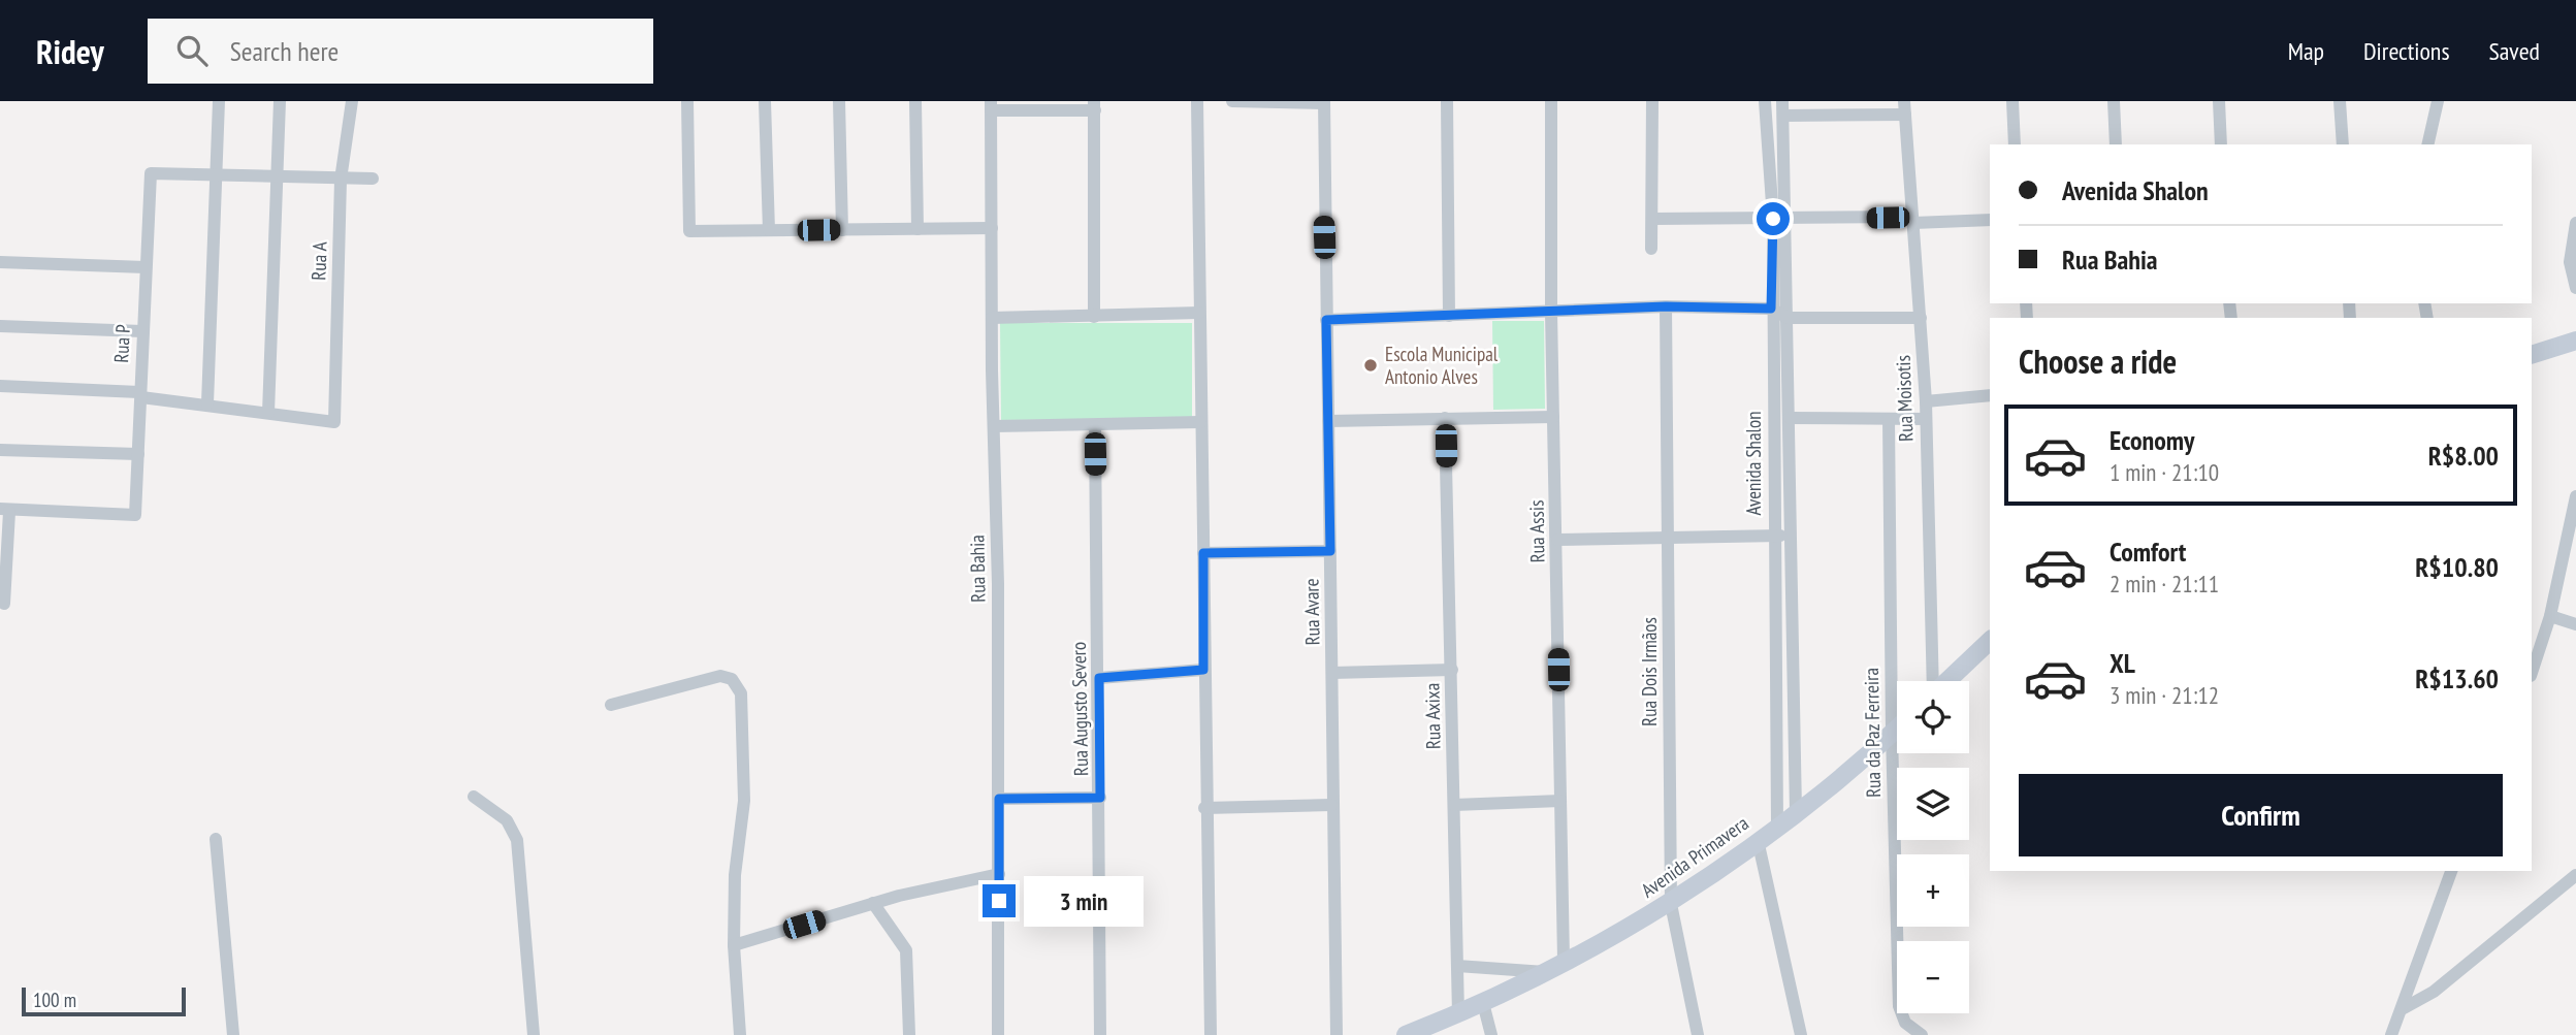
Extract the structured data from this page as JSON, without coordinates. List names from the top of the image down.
{
  "streets": {
    "street": [
      "Rua A",
      "Rua P",
      "Rua Moisotis",
      "Avenida Shalon",
      "Rua Assis",
      "Rua Bahia",
      "Rua Avare",
      "Rua Dois Irmãos",
      "Rua Augusto Severo",
      "Rua Axixa",
      "Rua da Paz Ferreira",
      "Avenida Primavera"
    ]
  },
  "crossings": [
    ["Avenida Shalon", "Avenida Primavera"],
    ["Rua Assis", "Avenida Primavera"],
    ["Rua Dois Irmãos", "Avenida Primavera"],
    ["Rua Axixa", "Avenida Primavera"],
    ["Rua da Paz Ferreira", "Avenida Primavera"]
  ],
  "places": ["Escola Municipal Antonio Alves"],
  "scale_bar": "100 m",
  "page": {
    "header": "Ridey",
    "search": "Search here",
    "nav": ["Map", "Directions", "Saved"],
    "banner": ["Avenida Shalon", "Rua Bahia"],
    "heading": "Choose a ride",
    "list": [
      {
        "name": "Economy",
        "note": "1 min · 21:10",
        "value": "R$8.00"
      },
      {
        "name": "Comfort",
        "note": "2 min · 21:11",
        "value": "R$10.80"
      },
      {
        "name": "XL",
        "note": "3 min · 21:12",
        "value": "R$13.60"
      }
    ],
    "map_buttons": ["+", "−"],
    "buttons": "Confirm",
    "bubble": "3 min",
    "scale": "100 m"
  }
}
